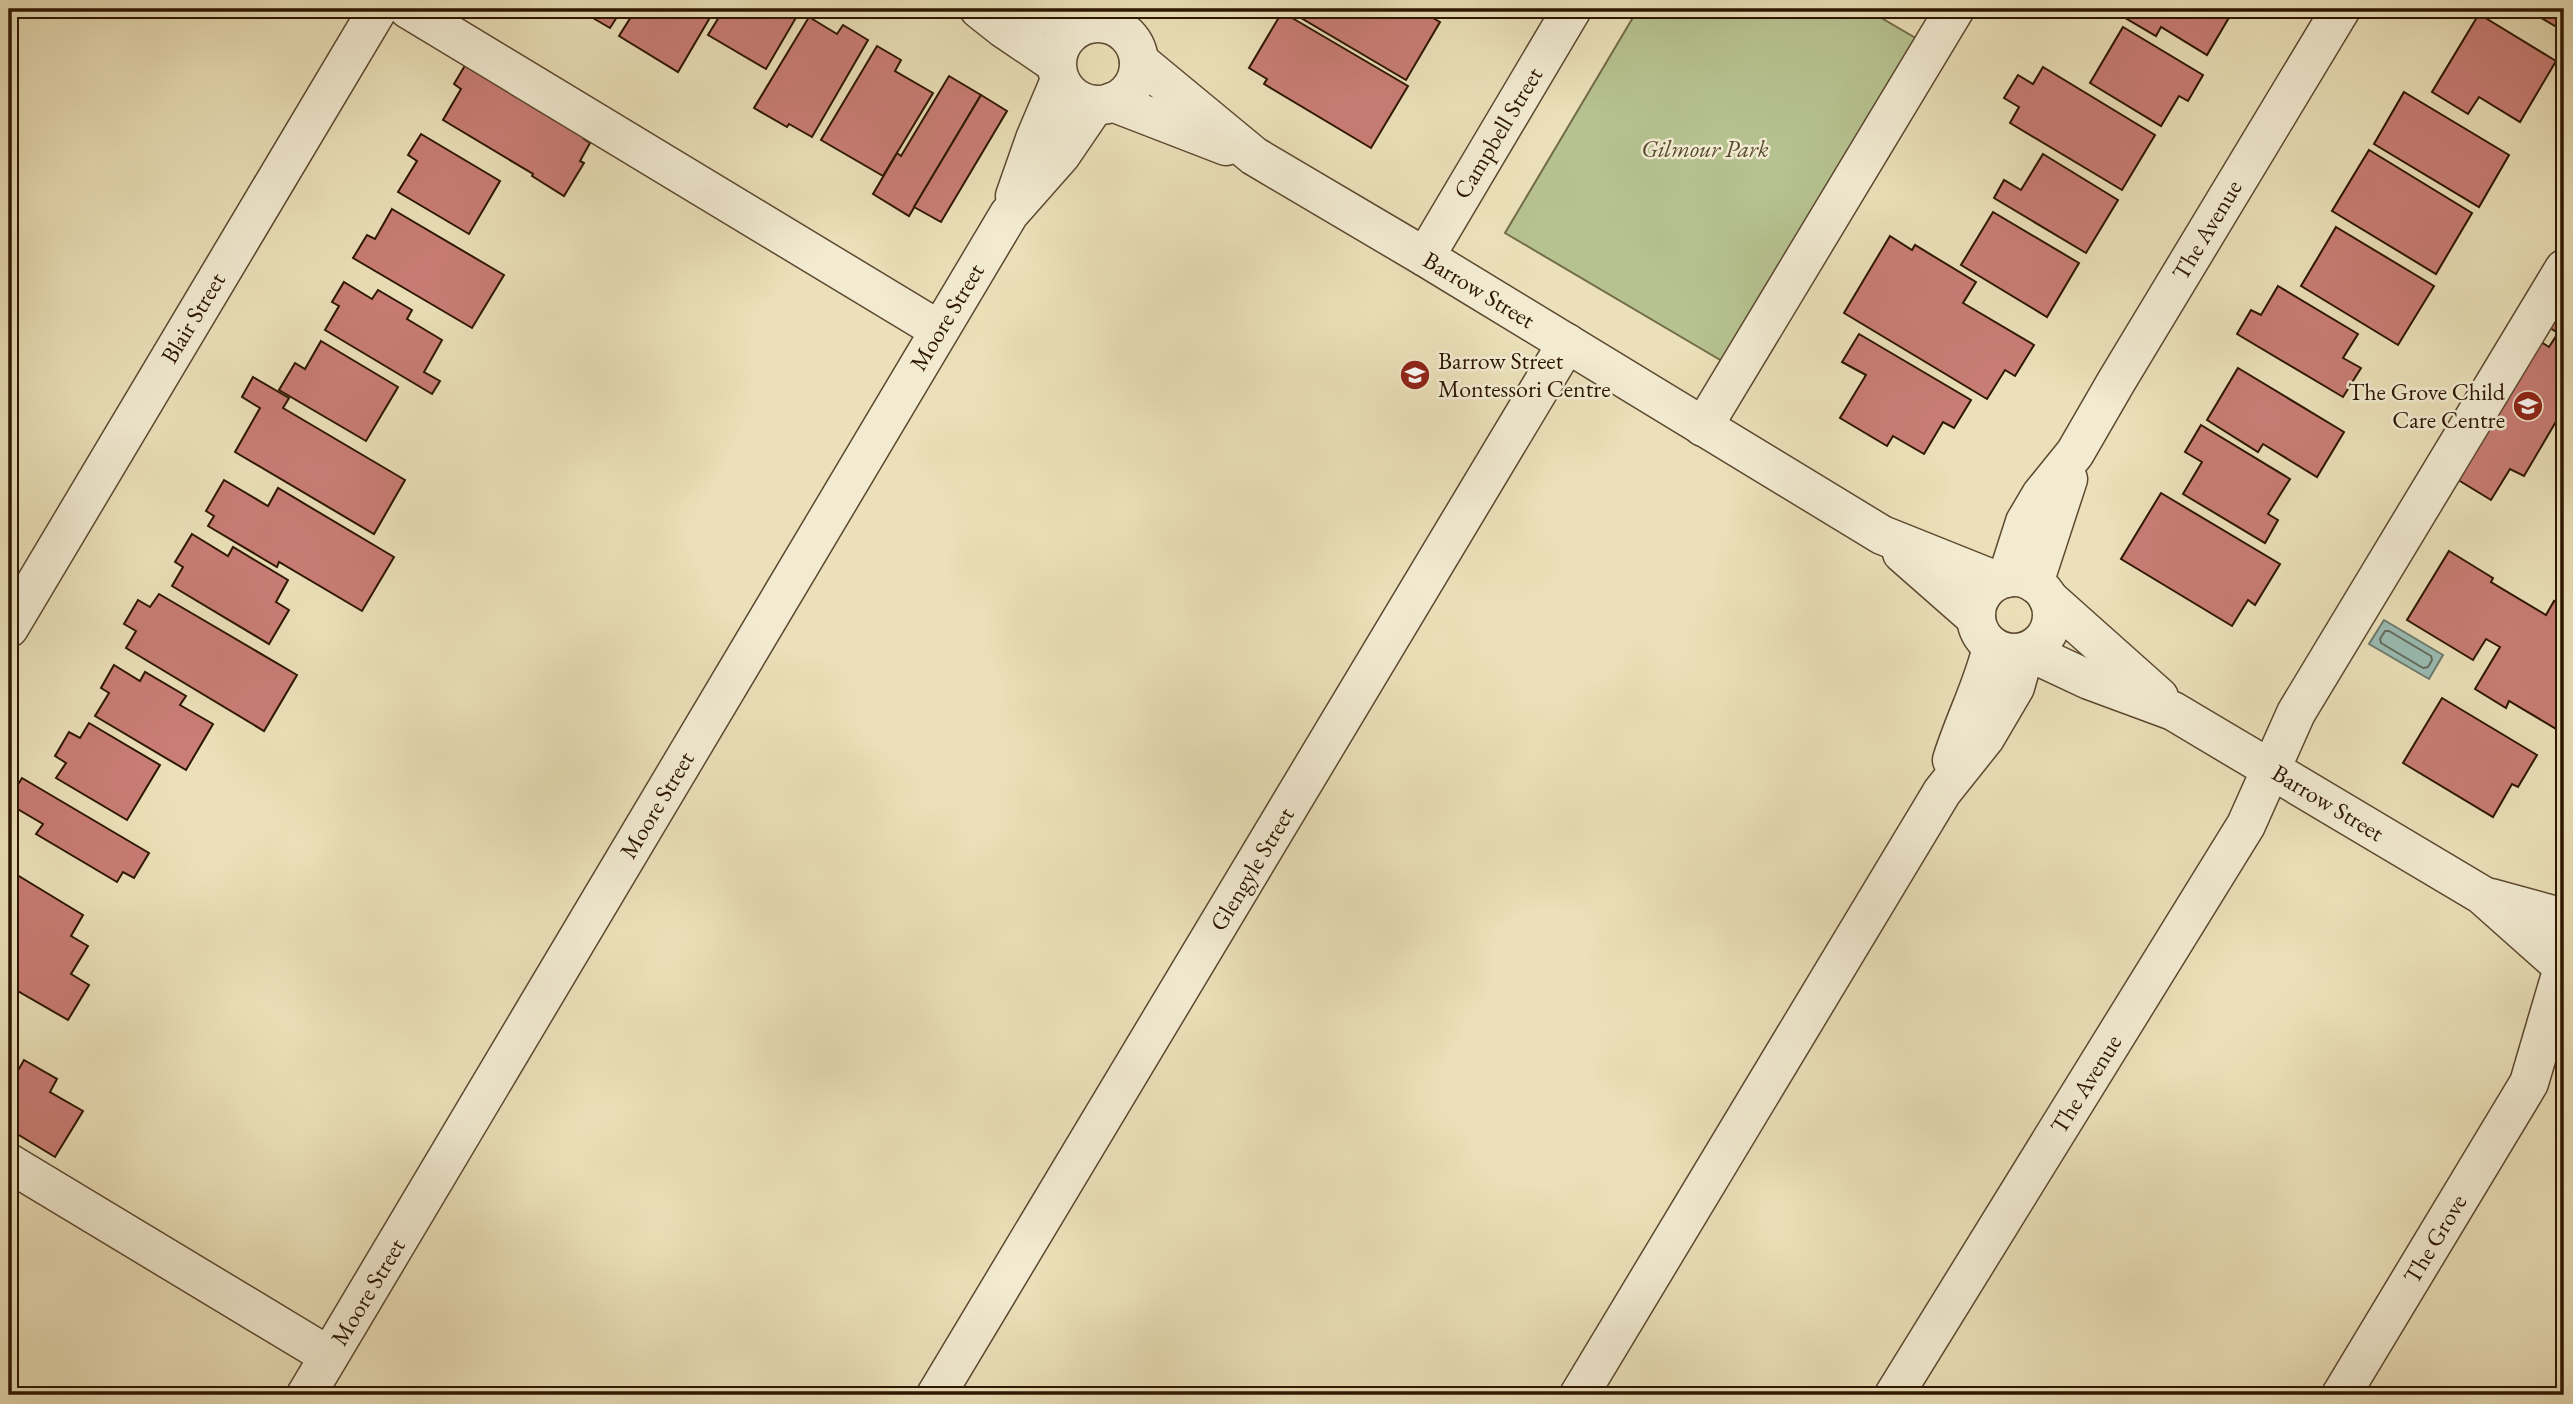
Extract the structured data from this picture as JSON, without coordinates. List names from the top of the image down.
{
  "streets": {
    "street": [
      "Campbell Street",
      "The Avenue",
      "Barrow Street",
      "Moore Street",
      "Blair Street",
      "Glengyle Street",
      "The Grove"
    ]
  },
  "crossings": [
    ["Campbell Street", "Barrow Street"],
    ["The Avenue", "Barrow Street"],
    ["Barrow Street", "Moore Street"],
    ["Barrow Street", "Glengyle Street"],
    ["Barrow Street", "The Grove"]
  ],
  "parks": ["Gilmour Park"],
  "places": {
    "school or university": ["Barrow Street Montessori Centre", "The Grove Child Care Centre"]
  }
}
